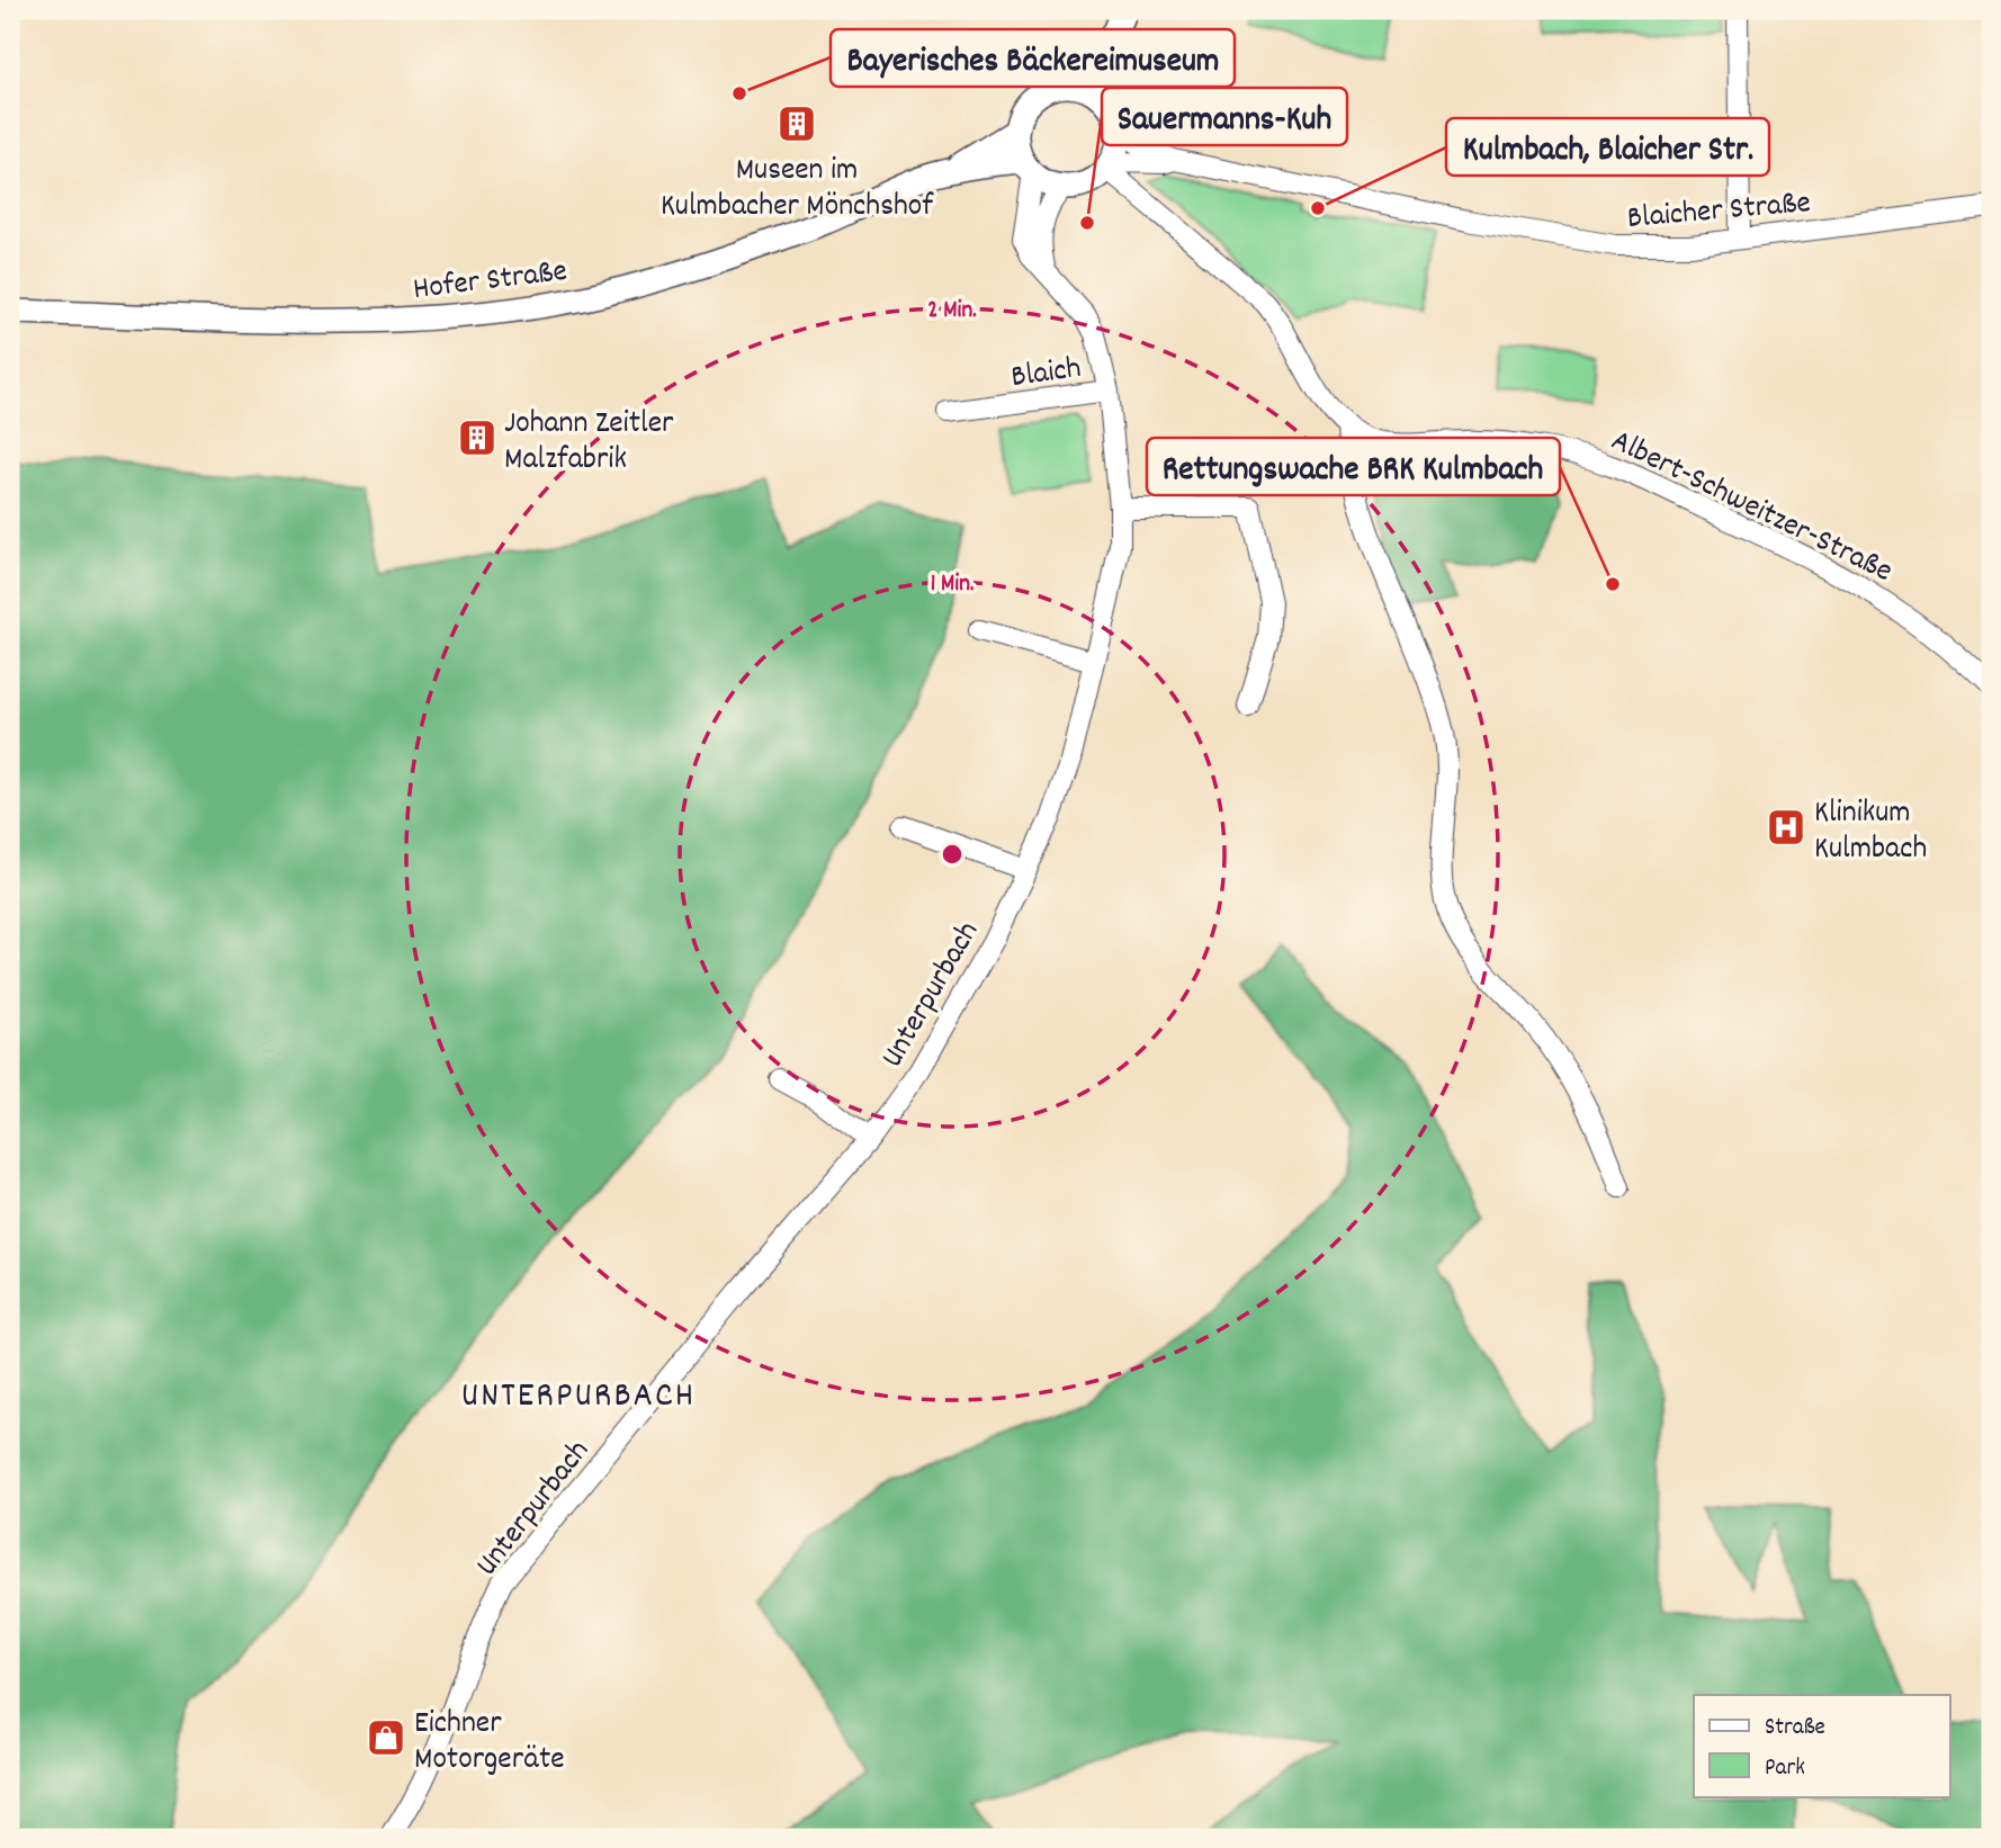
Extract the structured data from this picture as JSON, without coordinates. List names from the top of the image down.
{
  "streets": {
    "street": [
      "Blaicher Straße",
      "Hofer Straße",
      "Blaich",
      "Albert-Schweitzer-Straße",
      "Unterpurbach"
    ]
  },
  "crossings": [
    ["Blaicher Straße", "Hofer Straße"],
    ["Blaicher Straße", "Blaich"],
    ["Blaicher Straße", "Albert-Schweitzer-Straße"],
    ["Hofer Straße", "Blaich"],
    ["Hofer Straße", "Albert-Schweitzer-Straße"],
    ["Blaich", "Albert-Schweitzer-Straße"],
    ["Blaich", "Unterpurbach"]
  ],
  "districts": ["UNTERPURBACH"],
  "places": {
    "other": [
      "Bayerisches Bäckereimuseum",
      "Kulmbach, Blaicher Str.",
      "Sauermanns-Kuh",
      "Rettungswache BRK Kulmbach"
    ],
    "building": ["Museen im Kulmbacher Mönchshof", "Johann Zeitler Malzfabrik"],
    "hospital": ["Klinikum Kulmbach"],
    "shop": ["Eichner Motorgeräte"]
  },
  "legend": ["Straße", "Park"],
  "rings": ["2 Min.", "1 Min."]
}
